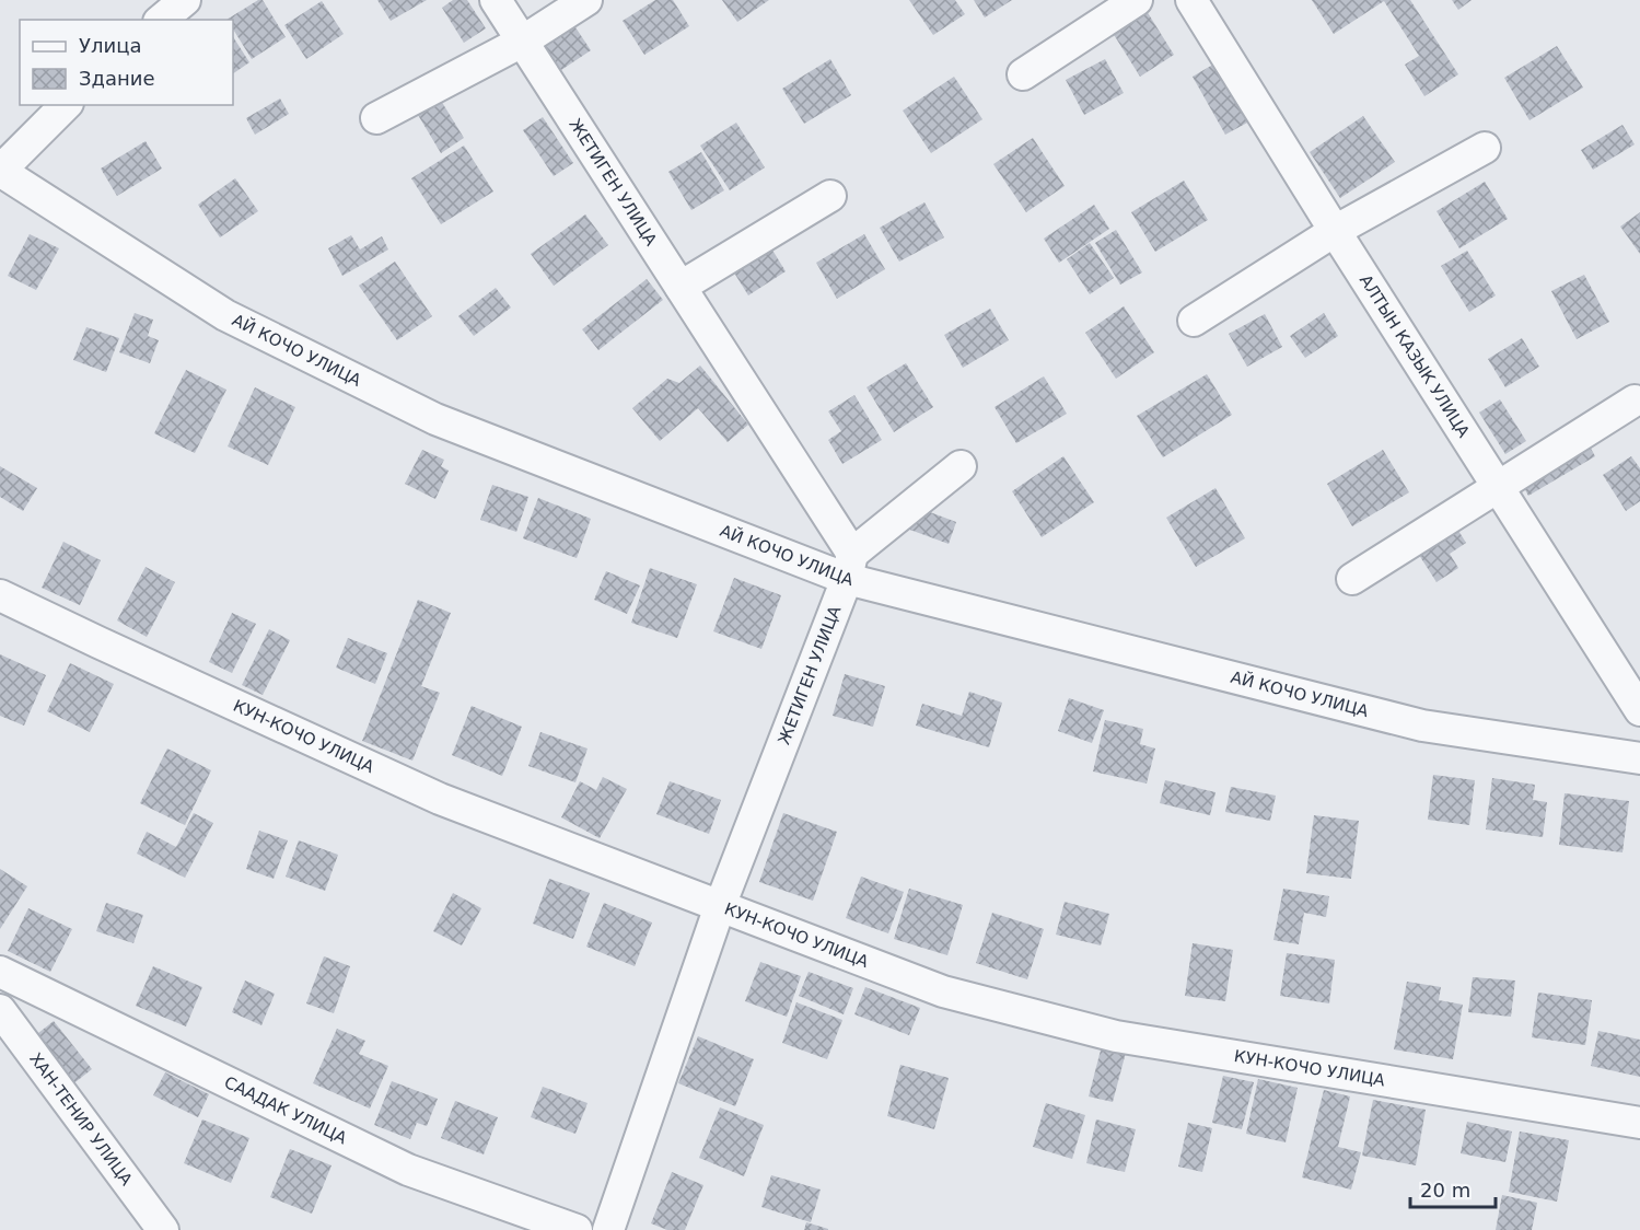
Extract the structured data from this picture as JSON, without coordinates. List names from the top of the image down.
{
  "streets": {
    "street": [
      "ЖЕТИГЕН УЛИЦА",
      "АЙ КОЧО УЛИЦА",
      "АЛТЫН КАЗЫК УЛИЦА",
      "КУН-КОЧО УЛИЦА",
      "СААДАК УЛИЦА",
      "ХАН-ТЕНИР УЛИЦА"
    ]
  },
  "crossings": [
    ["ЖЕТИГЕН УЛИЦА", "АЙ КОЧО УЛИЦА"],
    ["ЖЕТИГЕН УЛИЦА", "КУН-КОЧО УЛИЦА"]
  ],
  "legend": ["Улица", "Здание"],
  "scale_bar": "20 m"
}
